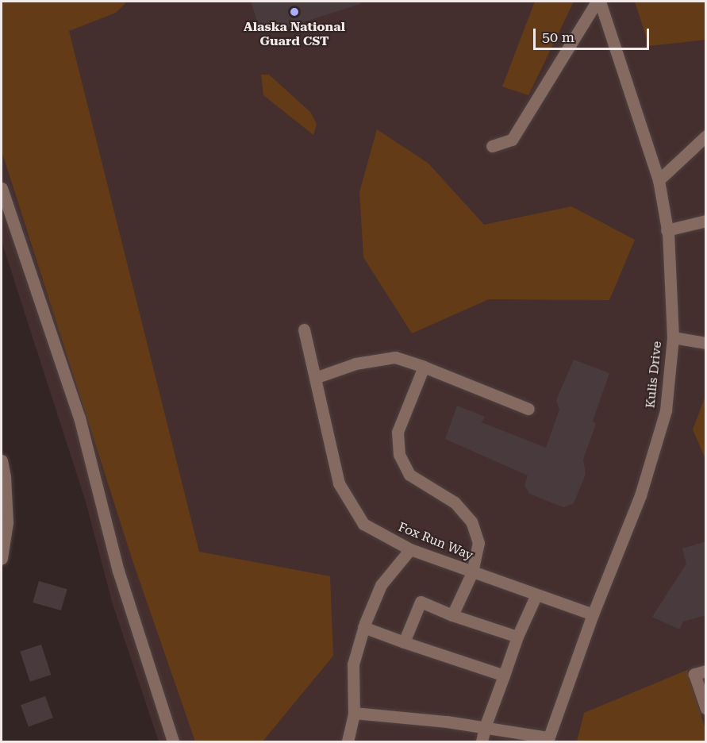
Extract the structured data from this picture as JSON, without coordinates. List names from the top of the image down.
{
  "streets": {
    "street": ["Kulis Drive", "Fox Run Way"]
  },
  "crossings": [
    ["Kulis Drive", "Fox Run Way"]
  ],
  "places": ["Alaska National Guard CST"],
  "scale_bar": "50 m"
}
